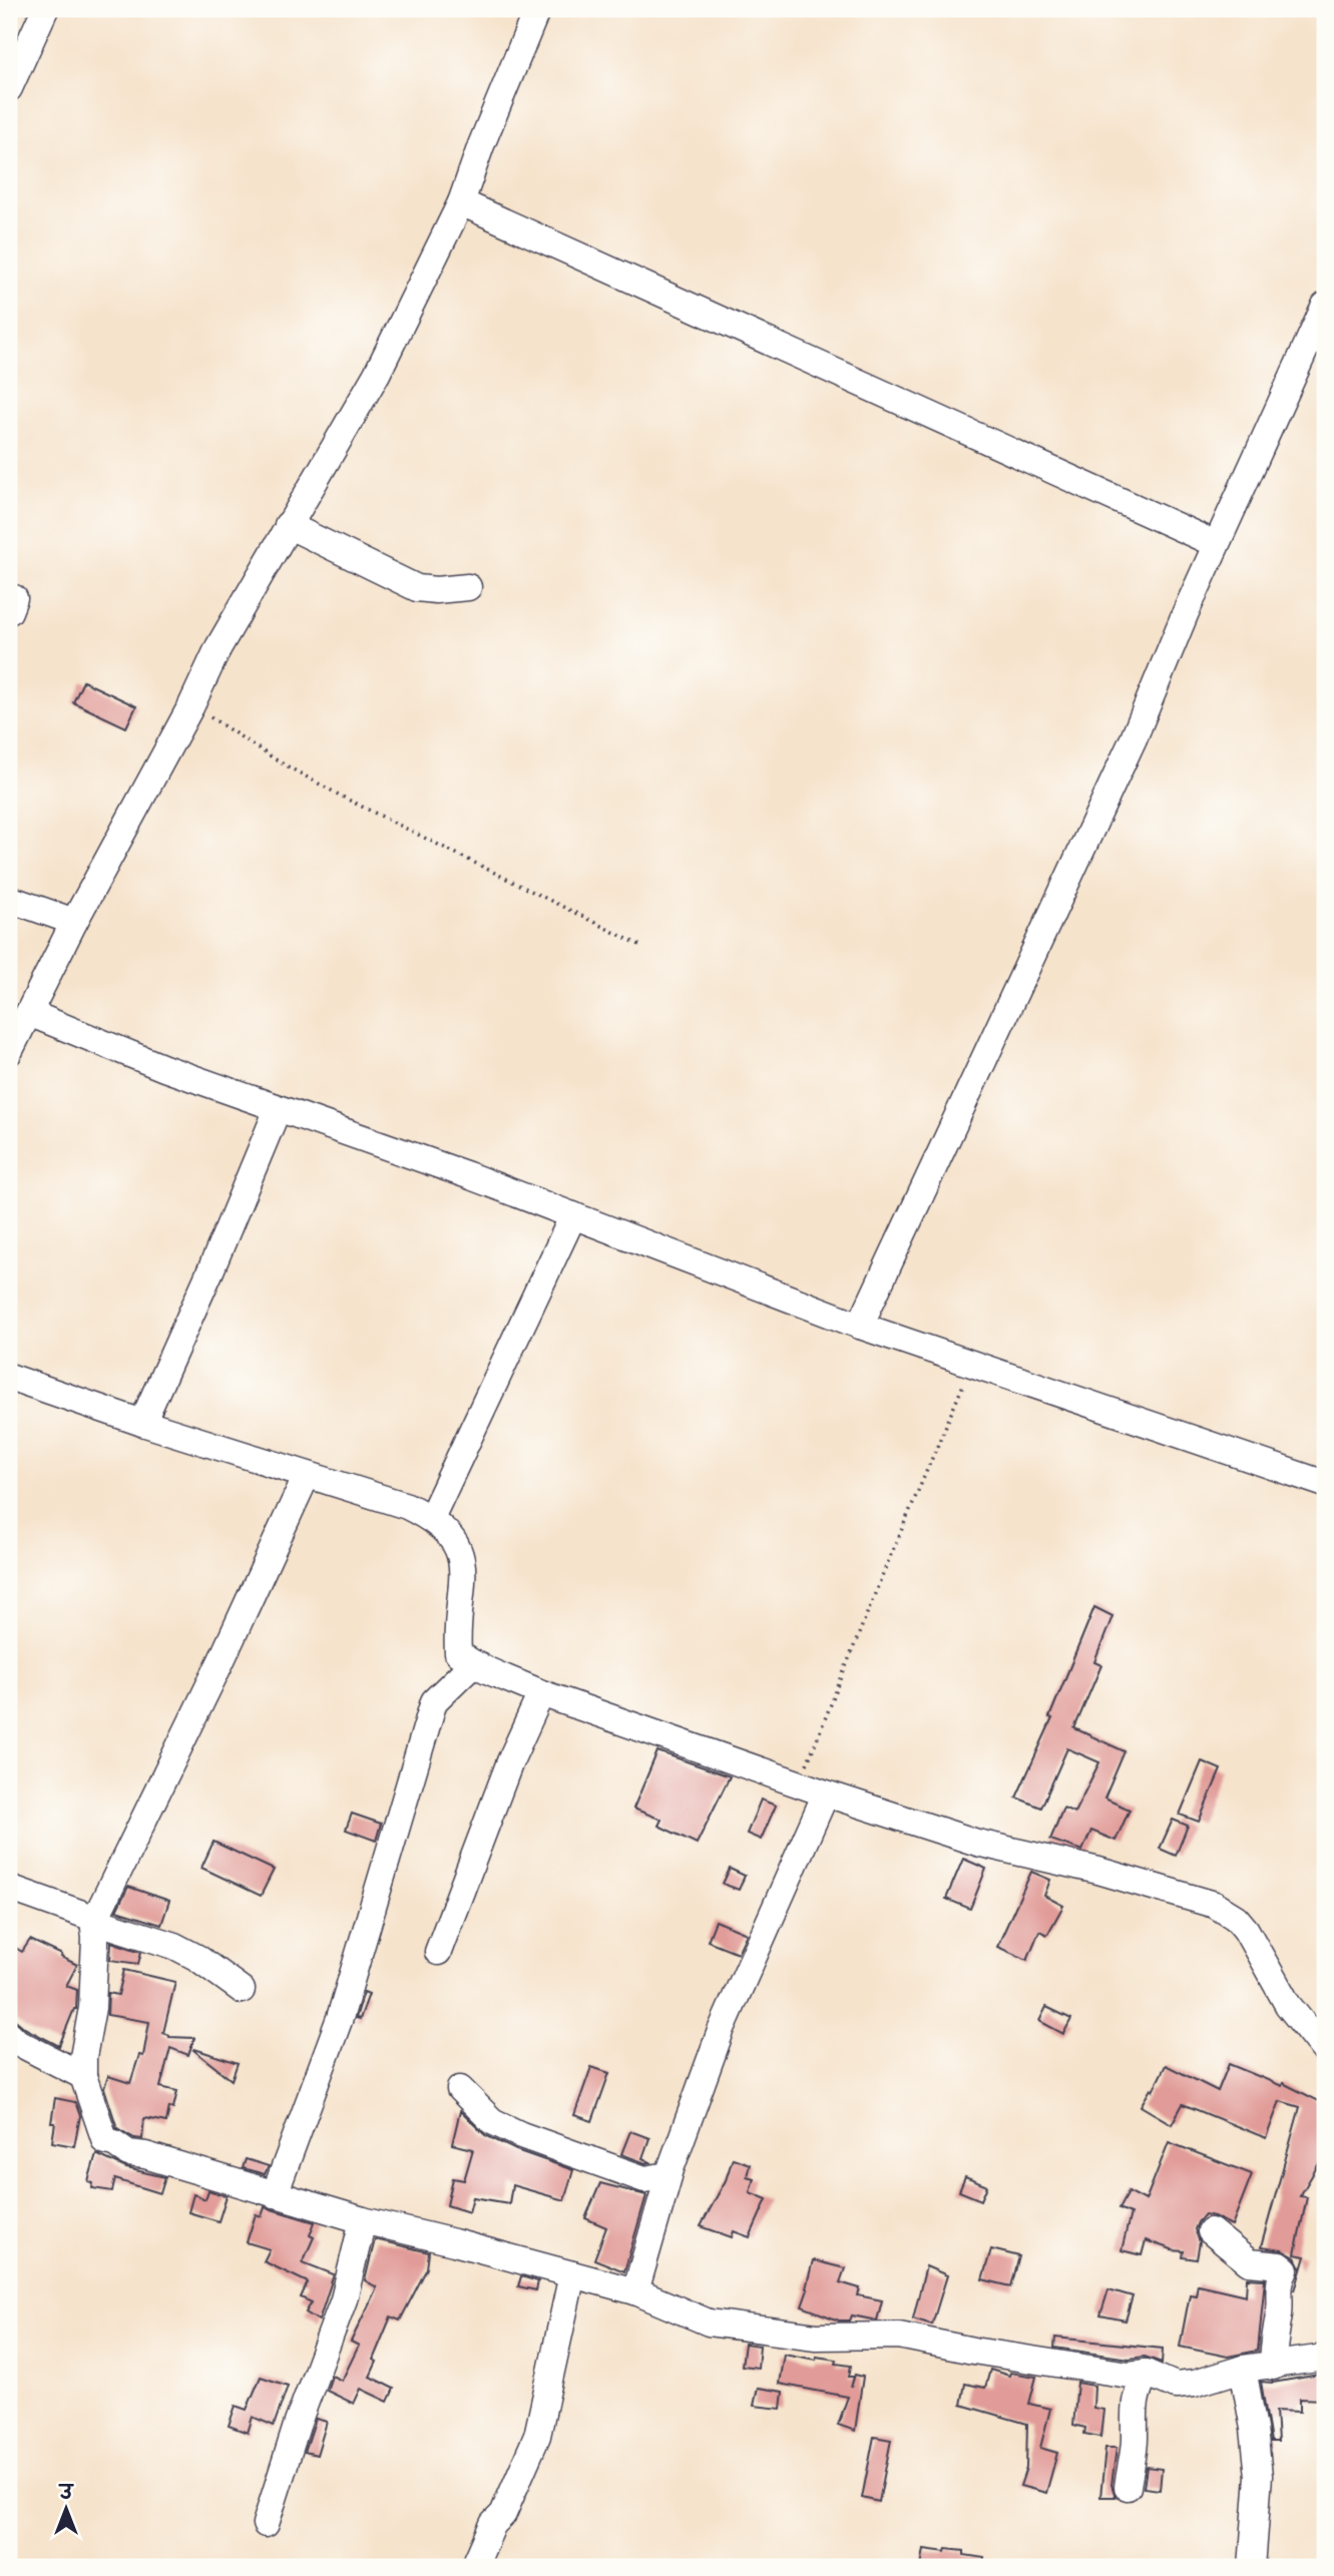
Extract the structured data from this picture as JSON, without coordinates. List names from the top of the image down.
{
  "north": "top"
}
